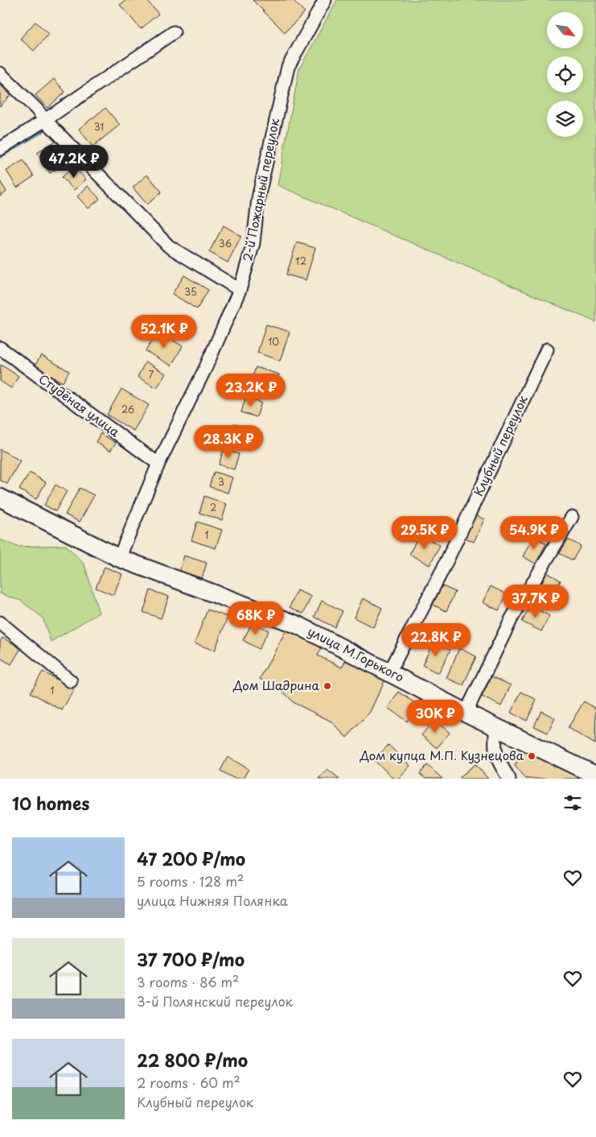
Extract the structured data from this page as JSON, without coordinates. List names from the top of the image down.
{
  "streets": {
    "street": [
      "2-й Пожарный переулок",
      "Студёная улица",
      "Клубный переулок",
      "улица М.Горького"
    ]
  },
  "crossings": [
    ["2-й Пожарный переулок", "Студёная улица"],
    ["2-й Пожарный переулок", "улица М.Горького"],
    ["Клубный переулок", "улица М.Горького"]
  ],
  "places": ["Дом Шадрина", "Дом купца М.П. Кузнецова"],
  "house_numbers": [
    "31",
    "36",
    "12",
    "35",
    "10",
    "7",
    "26",
    "3",
    "2",
    "1",
    "1"
  ],
  "north": "bottom right",
  "page": {
    "price": [
      "47.2K ₽",
      "52.1K ₽",
      "23.2K ₽",
      "28.3K ₽",
      "29.5K ₽",
      "54.9K ₽",
      "37.7K ₽",
      "68K ₽",
      "22.8K ₽",
      "30K ₽"
    ],
    "heading": "10 homes",
    "list": [
      {
        "name": "47 200 ₽/mo",
        "note": "5 rooms · 128 m² · улица Нижняя Полянка"
      },
      {
        "name": "37 700 ₽/mo",
        "note": "3 rooms · 86 m² · 3-й Полянский переулок"
      },
      {
        "name": "22 800 ₽/mo",
        "note": "2 rooms · 60 m² · Клубный переулок"
      }
    ]
  }
}
